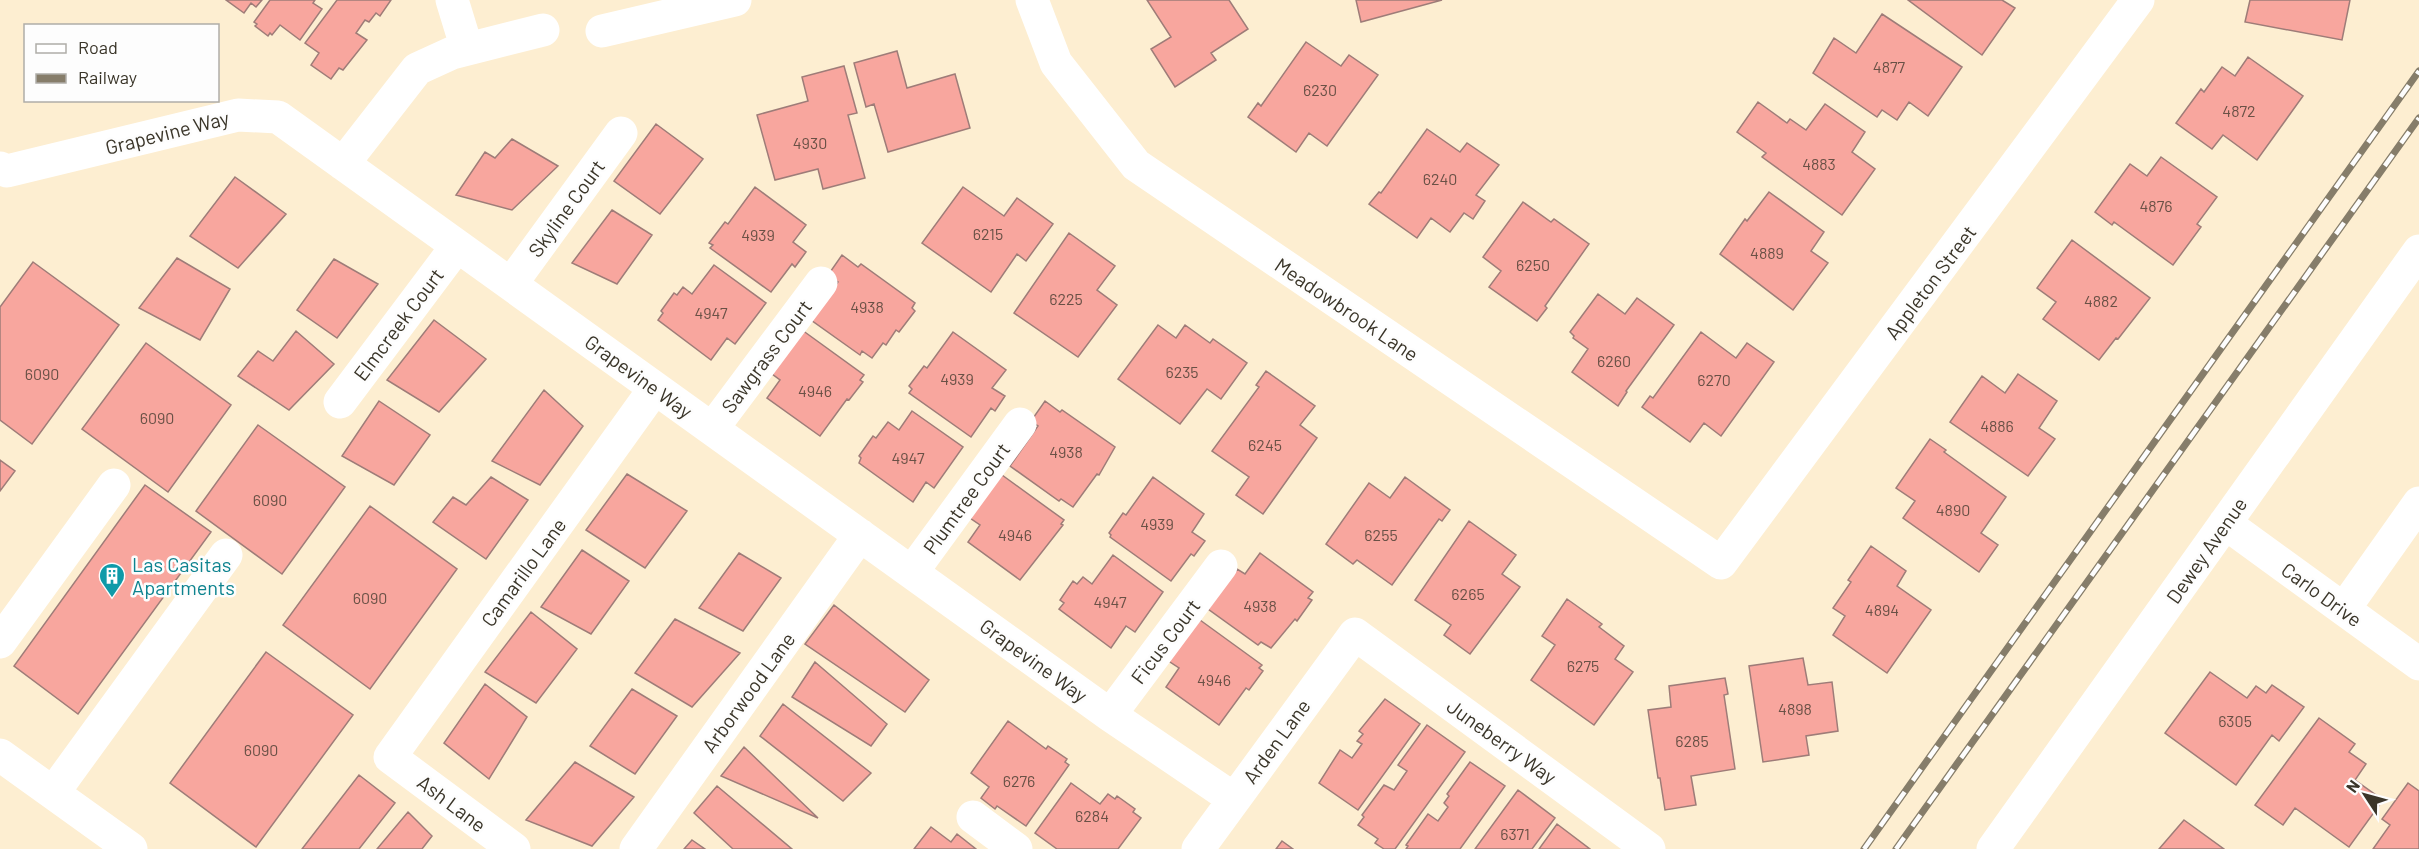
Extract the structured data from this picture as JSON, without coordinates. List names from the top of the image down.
{
  "streets": {
    "street": [
      "Grapevine Way",
      "Skyline Court",
      "Appleton Street",
      "Meadowbrook Lane",
      "Elmcreek Court",
      "Sawgrass Court",
      "Plumtree Court",
      "Dewey Avenue",
      "Camarillo Lane",
      "Carlo Drive",
      "Ficus Court",
      "Arborwood Lane",
      "Arden Lane",
      "Juneberry Way",
      "Ash Lane"
    ]
  },
  "crossings": [
    ["Grapevine Way", "Skyline Court"],
    ["Grapevine Way", "Elmcreek Court"],
    ["Grapevine Way", "Sawgrass Court"],
    ["Grapevine Way", "Plumtree Court"],
    ["Grapevine Way", "Camarillo Lane"],
    ["Grapevine Way", "Ficus Court"],
    ["Grapevine Way", "Arborwood Lane"],
    ["Grapevine Way", "Arden Lane"],
    ["Appleton Street", "Meadowbrook Lane"],
    ["Dewey Avenue", "Carlo Drive"],
    ["Camarillo Lane", "Ash Lane"],
    ["Arden Lane", "Juneberry Way"]
  ],
  "places": {
    "building": ["Las Casitas Apartments"]
  },
  "house_numbers": [
    "4877",
    "6230",
    "4872",
    "4930",
    "4883",
    "6240",
    "4876",
    "6215",
    "4939",
    "4889",
    "6250",
    "6225",
    "4882",
    "4938",
    "4947",
    "6260",
    "6235",
    "6090",
    "4939",
    "6270",
    "4946",
    "6090",
    "4886",
    "6245",
    "4938",
    "4947",
    "6090",
    "4890",
    "4939",
    "4946",
    "6255",
    "6265",
    "6090",
    "4947",
    "4938",
    "4894",
    "6275",
    "4946",
    "4898",
    "6305",
    "6285",
    "6090",
    "6276",
    "6284",
    "6371"
  ],
  "legend": ["Road", "Railway"],
  "north": "top left"
}
